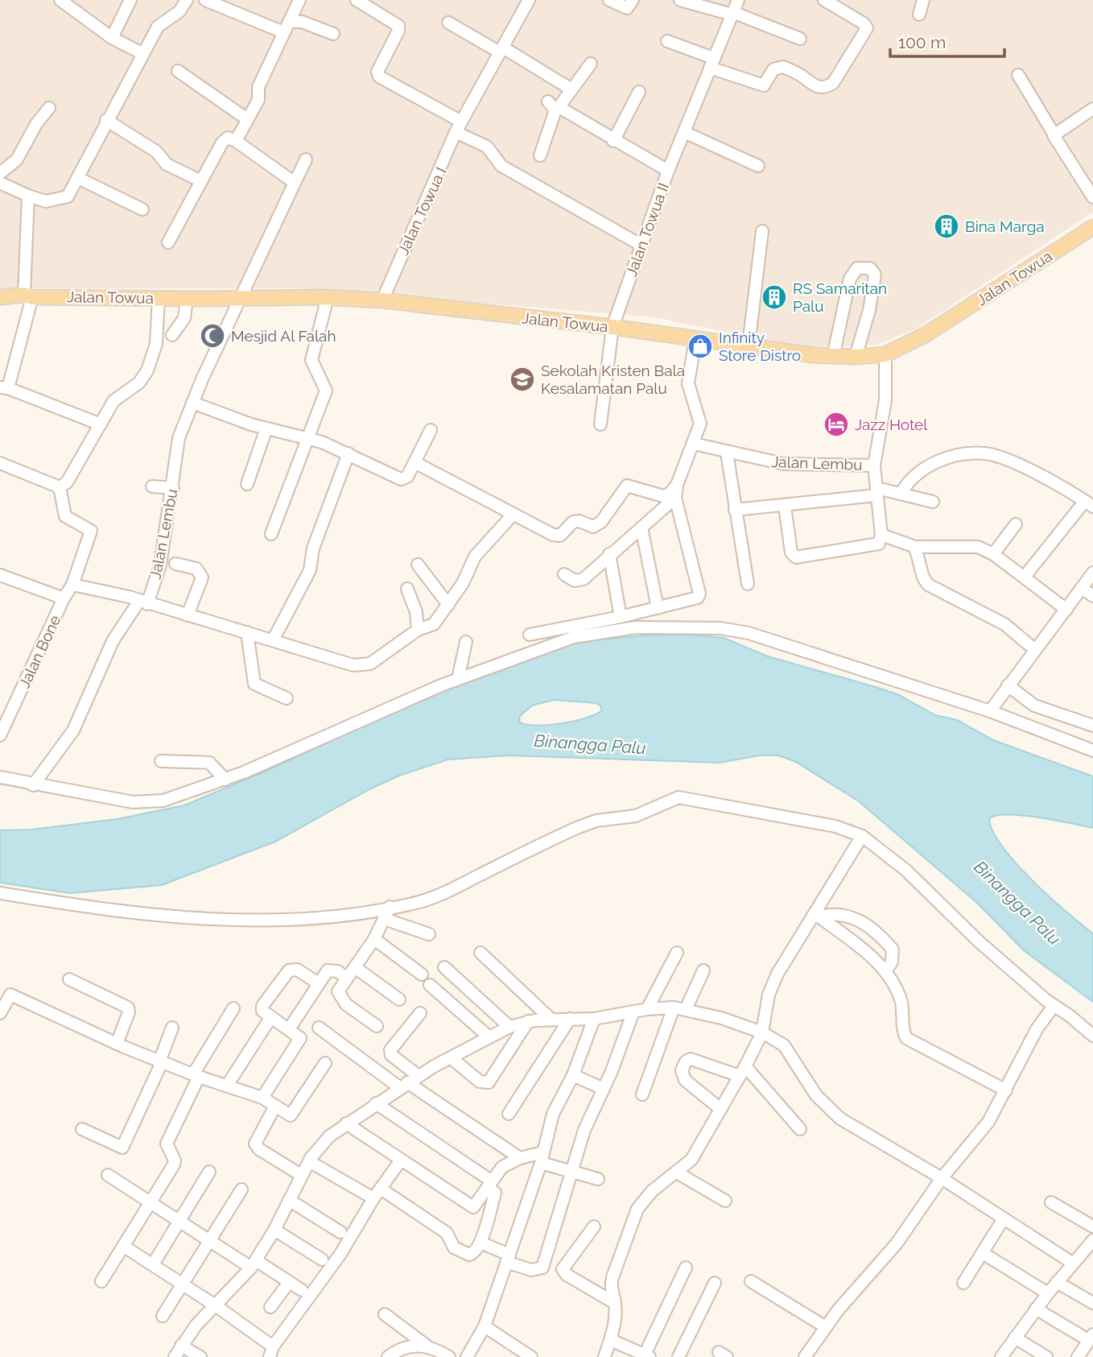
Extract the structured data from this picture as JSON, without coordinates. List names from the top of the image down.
{
  "streets": {
    "main road": ["Jalan Towua"],
    "street": [
      "Jalan Towua I",
      "Jalan Towua II",
      "Jalan Lembu",
      "Jalan Bone"
    ]
  },
  "crossings": [
    ["Jalan Towua I", "Jalan Towua"],
    ["Jalan Towua II", "Jalan Towua"],
    ["Jalan Towua", "Jalan Lembu"]
  ],
  "water": ["Binangga Palu"],
  "places": {
    "building": ["Bina Marga", "RS Samaritan Palu"],
    "mosque": ["Mesjid Al Falah"],
    "shop": ["Infinity Store Distro"],
    "school or university": ["Sekolah Kristen Bala Kesalamatan Palu"],
    "hotel": ["Jazz Hotel"]
  },
  "scale_bar": "100 m"
}
